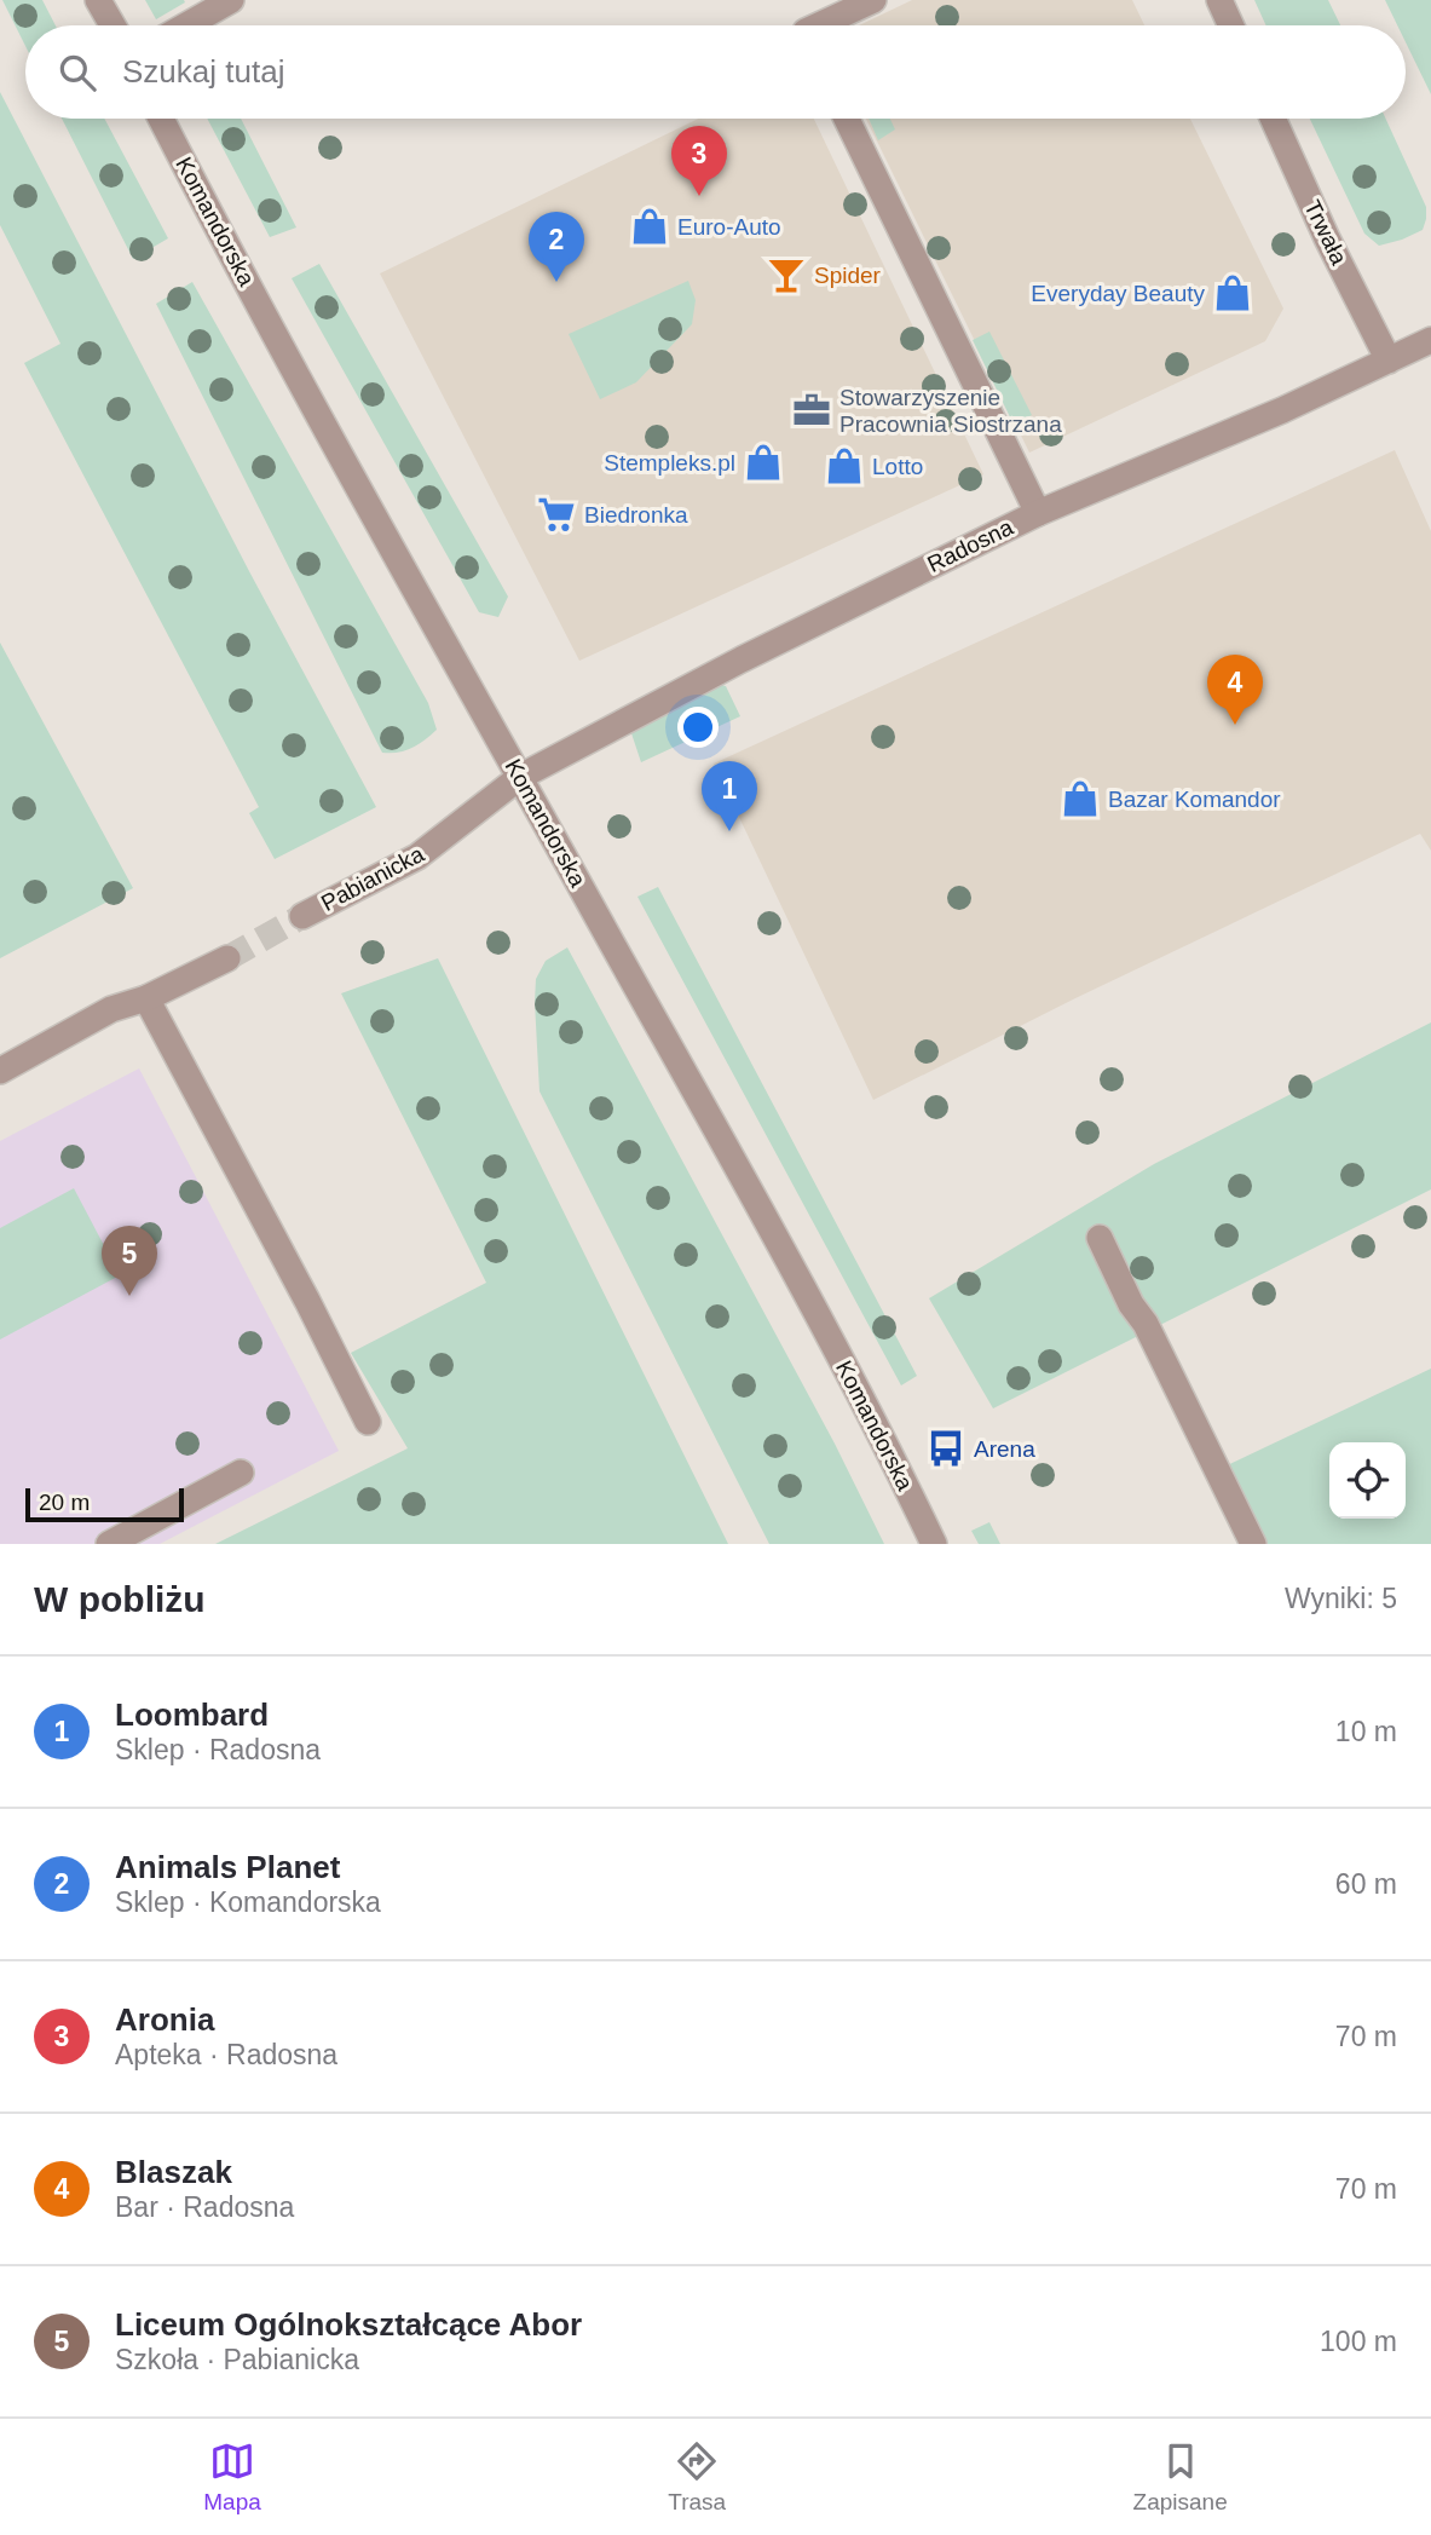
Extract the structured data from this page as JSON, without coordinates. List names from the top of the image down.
{
  "streets": {
    "street": [
      "Komandorska",
      "Trwała",
      "Radosna",
      "Pabianicka"
    ]
  },
  "crossings": [
    ["Komandorska", "Radosna"],
    ["Komandorska", "Pabianicka"],
    ["Trwała", "Radosna"],
    ["Radosna", "Pabianicka"]
  ],
  "places": {
    "shop": [
      "Euro-Auto",
      "Everyday Beauty",
      "Stempleks.pl",
      "Lotto",
      "Bazar Komandor"
    ],
    "bar": ["Spider"],
    "office": ["Stowarzyszenie Pracownia Siostrzana"],
    "supermarket": ["Biedronka"],
    "bus stop": ["Arena"]
  },
  "scale_bar": "20 m",
  "page": {
    "search": "Szukaj tutaj",
    "pins": [
      "3",
      "2",
      "4",
      "1",
      "5"
    ],
    "scale": "20 m",
    "heading": ["W pobliżu", "Wyniki: 5"],
    "list": [
      {
        "mark": "1",
        "name": "Loombard",
        "note": "Sklep · Radosna",
        "value": "10 m"
      },
      {
        "mark": "2",
        "name": "Animals Planet",
        "note": "Sklep · Komandorska",
        "value": "60 m"
      },
      {
        "mark": "3",
        "name": "Aronia",
        "note": "Apteka · Radosna",
        "value": "70 m"
      },
      {
        "mark": "4",
        "name": "Blaszak",
        "note": "Bar · Radosna",
        "value": "70 m"
      },
      {
        "mark": "5",
        "name": "Liceum Ogólnokształcące Abor",
        "note": "Szkoła · Pabianicka",
        "value": "100 m"
      }
    ],
    "nav": ["Mapa", "Trasa", "Zapisane"]
  }
}
